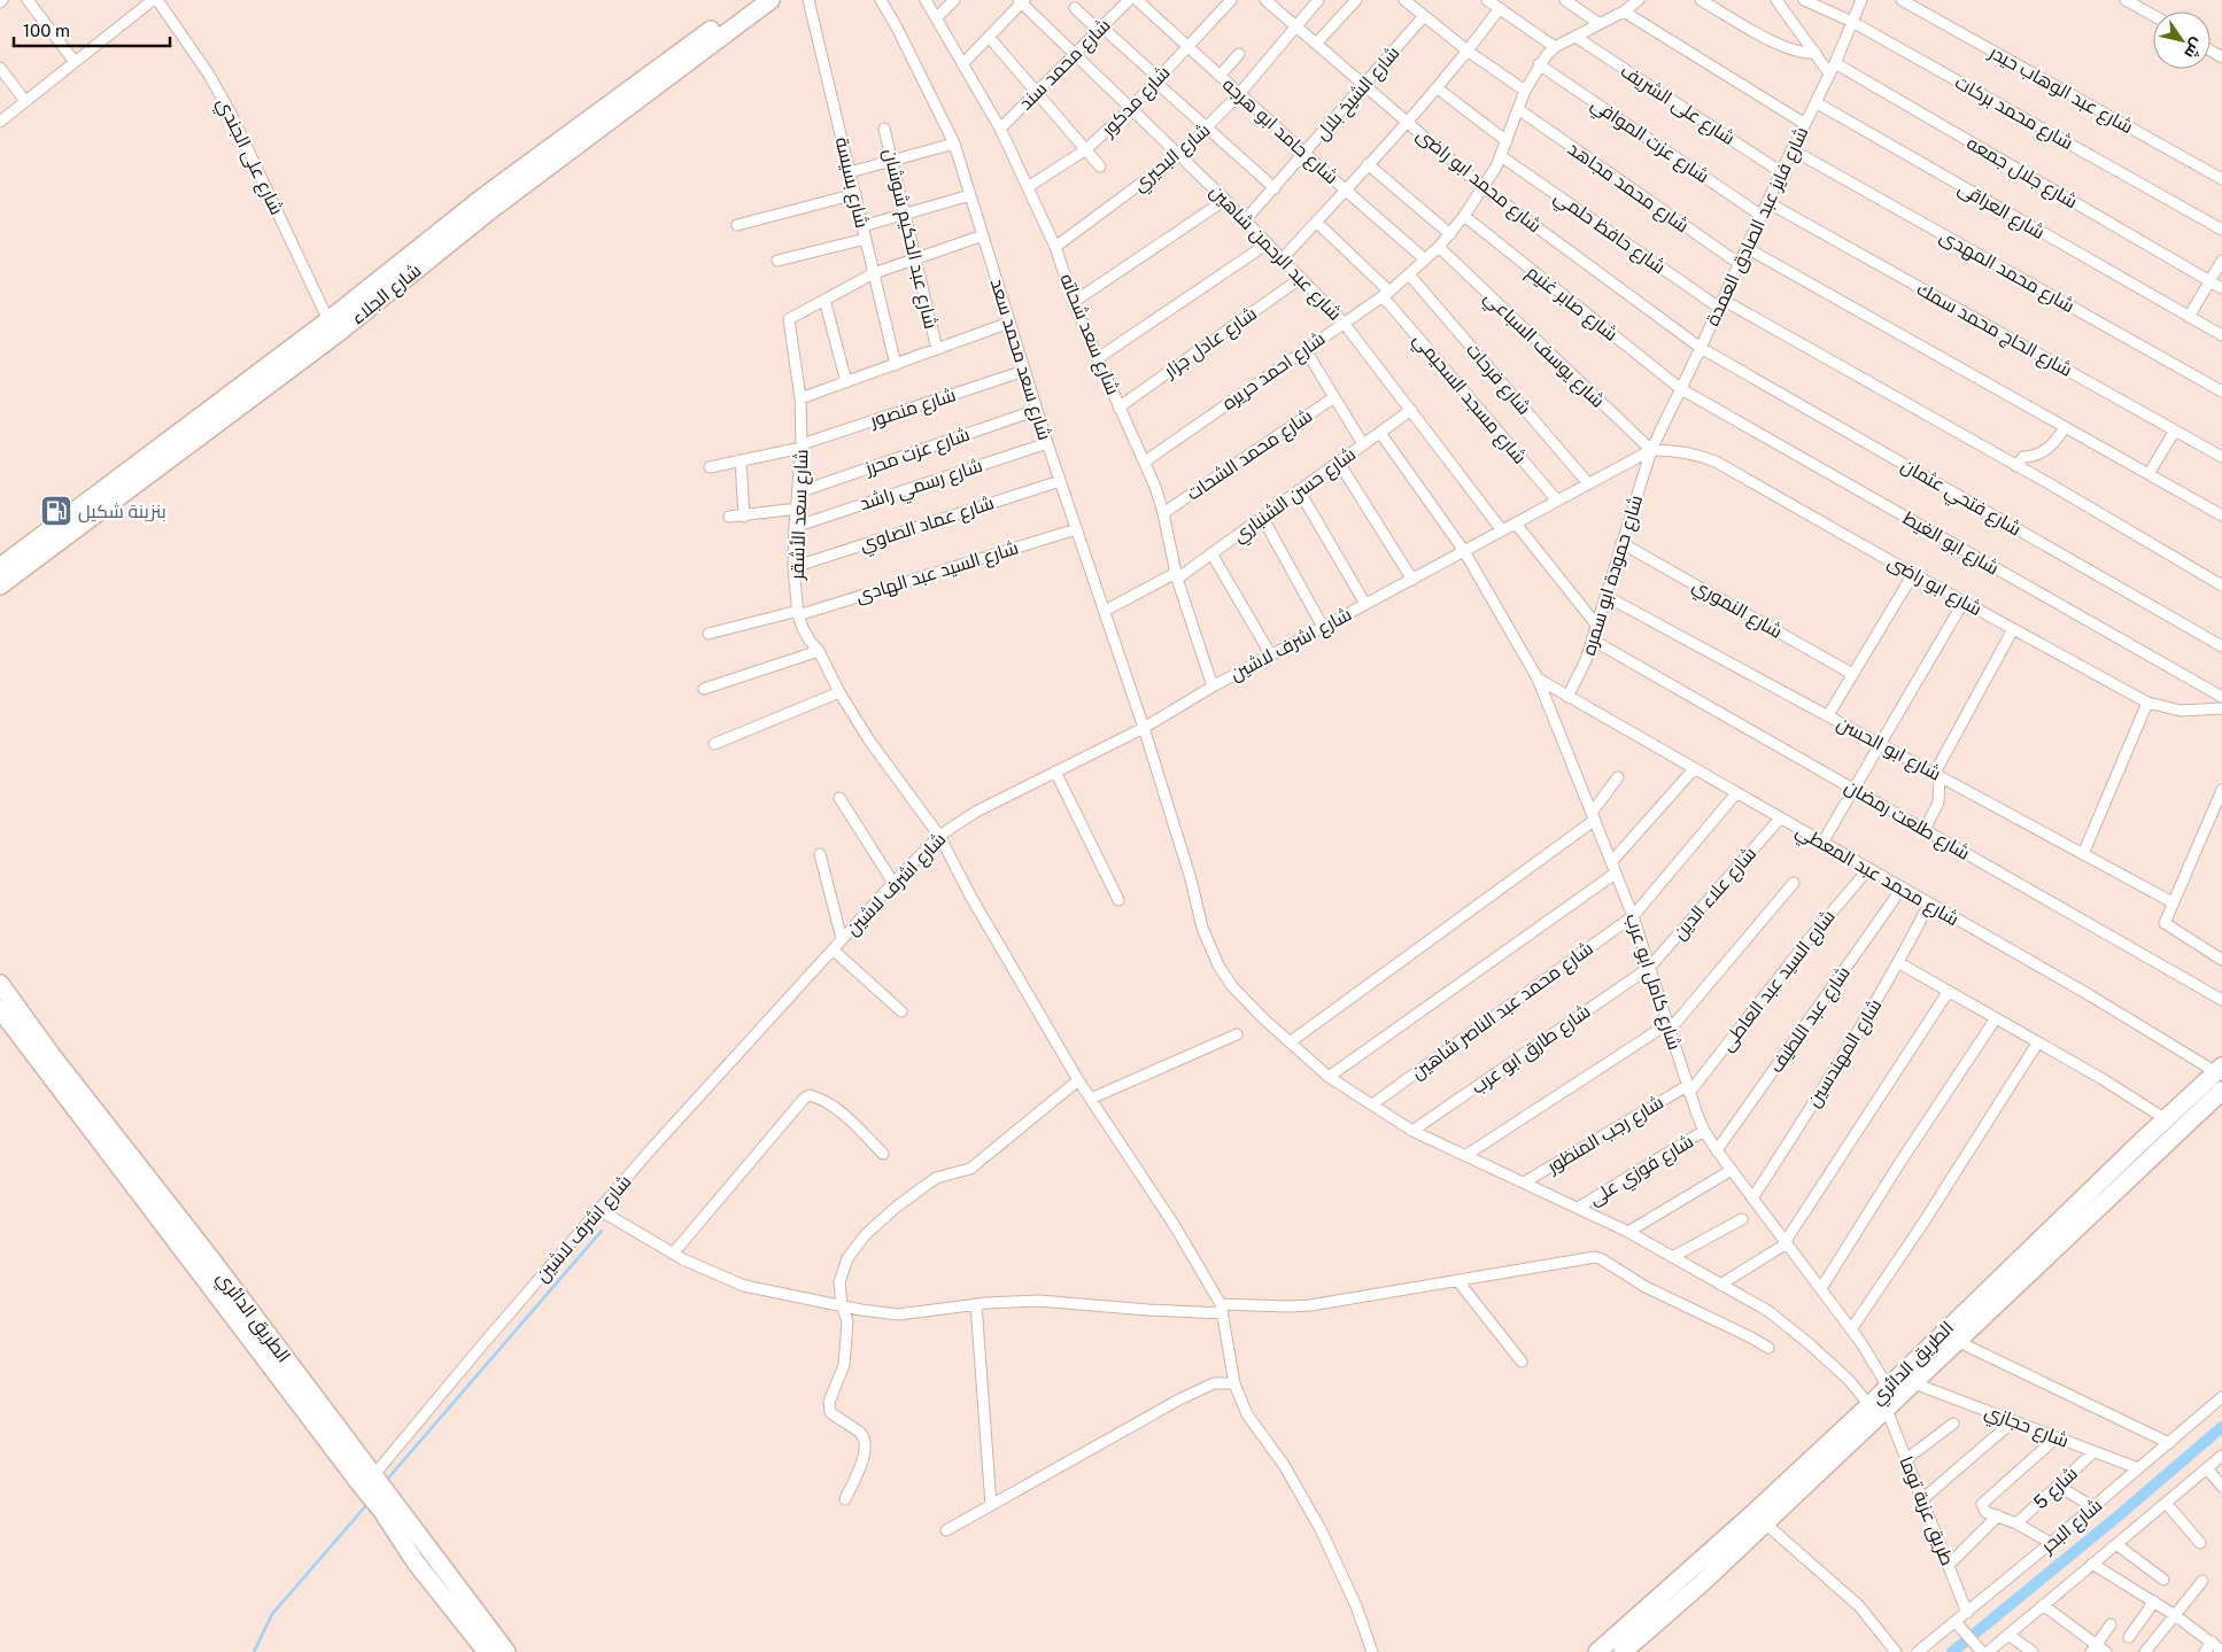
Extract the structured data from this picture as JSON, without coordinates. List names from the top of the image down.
{
  "streets": {
    "main road": ["شارع الجلاء", "الطريق الدائري"],
    "street": [
      "شارع محمد سند",
      "شارع عبد الوهاب حيدر",
      "شارع الشيخ بلال",
      "شارع مدكور",
      "شارع على الشريف",
      "شارع محمد بركات",
      "شارع حامد ابو هرجه",
      "شارع عزت الموافي",
      "شارع على الجندي",
      "شارع البحيري",
      "شارع جلال جمعه",
      "شارع محمد ابو راضى",
      "شارع بسيسة",
      "شارع محمد مجاهد",
      "شارع العراقى",
      "شارع فايز عبد الصادق العمدة",
      "شارع حافظ حلمي",
      "شارع عبد الحكيم شوشان",
      "شارع عبد الرحمن شاهين",
      "شارع محمد المهدى",
      "شارع صابر غنيم",
      "شارع الحاج محمد سمك",
      "شارع سعد شحاته",
      "شارع عادل جزار",
      "شارع يوسف السباعي",
      "شارع سعد محمد سعد",
      "شارع احمد حريره",
      "شارع فرحات",
      "شارع مسجد السحيمي",
      "شارع منصور",
      "شارع عزت محرز",
      "شارع محمد الشحات",
      "شارع رسمي راشد",
      "شارع حسن الشنباري",
      "شارع فتحي عثمان",
      "شارع سعد الأشقر",
      "شارع عماد الصاوي",
      "شارع ابو الغيط",
      "شارع السيد عبد الهادى",
      "شارع حمودة ابو سمره",
      "شارع ابو راضى",
      "شارع النموري",
      "شارع اشرف لاشين",
      "شارع ابو الحسن",
      "شارع طلعت رمضان",
      "شارع محمد عبد المعطي",
      "شارع علاء الدين",
      "شارع السيد عبد العاطى",
      "شارع كامل ابو عرب",
      "شارع محمد عبد الناصر شاهين",
      "شارع عبد اللطيف",
      "شارع طارق ابو عرب",
      "شارع المهندسين",
      "شارع رجب المنظور",
      "شارع فوزي على",
      "شارع حجازي",
      "شارع 5",
      "طريق عزبة توما",
      "شارع البحر"
    ]
  },
  "crossings": [
    ["شارع محمد سند", "شارع عبد الرحمن شاهين"],
    ["شارع محمد سند", "شارع سعد شحاته"],
    ["شارع الشيخ بلال", "شارع حامد ابو هرجه"],
    ["شارع الشيخ بلال", "شارع محمد ابو راضى"],
    ["شارع الشيخ بلال", "شارع عبد الرحمن شاهين"],
    ["شارع مدكور", "شارع حامد ابو هرجه"],
    ["شارع مدكور", "شارع عبد الرحمن شاهين"],
    ["شارع مدكور", "شارع سعد شحاته"],
    ["شارع على الشريف", "شارع فايز عبد الصادق العمدة"],
    ["شارع على الشريف", "شارع احمد حريره"],
    ["شارع محمد بركات", "شارع فايز عبد الصادق العمدة"],
    ["شارع حامد ابو هرجه", "شارع البحيري"],
    ["شارع حامد ابو هرجه", "شارع احمد حريره"],
    ["شارع عزت الموافي", "شارع فايز عبد الصادق العمدة"],
    ["شارع عزت الموافي", "شارع احمد حريره"],
    ["شارع على الجندي", "شارع الجلاء"],
    ["شارع البحيري", "شارع محمد ابو راضى"],
    ["شارع البحيري", "شارع عبد الرحمن شاهين"],
    ["شارع البحيري", "شارع سعد شحاته"],
    ["شارع جلال جمعه", "شارع فايز عبد الصادق العمدة"],
    ["شارع محمد ابو راضى", "شارع فايز عبد الصادق العمدة"],
    ["شارع محمد ابو راضى", "شارع احمد حريره"],
    ["شارع محمد ابو راضى", "شارع فتحي عثمان"],
    ["شارع محمد مجاهد", "شارع فايز عبد الصادق العمدة"],
    ["شارع محمد مجاهد", "شارع احمد حريره"],
    ["شارع العراقى", "شارع فايز عبد الصادق العمدة"],
    ["شارع فايز عبد الصادق العمدة", "شارع حافظ حلمي"],
    ["شارع فايز عبد الصادق العمدة", "شارع محمد المهدى"],
    ["شارع فايز عبد الصادق العمدة", "شارع صابر غنيم"],
    ["شارع فايز عبد الصادق العمدة", "شارع الحاج محمد سمك"],
    ["شارع فايز عبد الصادق العمدة", "شارع يوسف السباعي"],
    ["شارع فايز عبد الصادق العمدة", "شارع فتحي عثمان"],
    ["شارع فايز عبد الصادق العمدة", "شارع ابو الغيط"],
    ["شارع فايز عبد الصادق العمدة", "شارع حمودة ابو سمره"],
    ["شارع فايز عبد الصادق العمدة", "شارع ابو راضى"],
    ["شارع فايز عبد الصادق العمدة", "شارع اشرف لاشين"],
    ["شارع حافظ حلمي", "شارع احمد حريره"],
    ["شارع عبد الرحمن شاهين", "شارع عادل جزار"],
    ["شارع عبد الرحمن شاهين", "شارع احمد حريره"],
    ["شارع عبد الرحمن شاهين", "شارع حسن الشنباري"],
    ["شارع عبد الرحمن شاهين", "شارع اشرف لاشين"],
    ["شارع صابر غنيم", "شارع احمد حريره"],
    ["شارع صابر غنيم", "شارع ابو الغيط"],
    ["شارع سعد شحاته", "شارع عادل جزار"],
    ["شارع سعد شحاته", "شارع احمد حريره"],
    ["شارع سعد شحاته", "شارع محمد الشحات"],
    ["شارع سعد شحاته", "شارع حسن الشنباري"],
    ["شارع سعد شحاته", "شارع اشرف لاشين"],
    ["شارع يوسف السباعي", "شارع احمد حريره"],
    ["شارع يوسف السباعي", "شارع حمودة ابو سمره"],
    ["شارع يوسف السباعي", "شارع ابو راضى"],
    ["شارع يوسف السباعي", "شارع اشرف لاشين"],
    ["شارع سعد محمد سعد", "شارع منصور"],
    ["شارع سعد محمد سعد", "شارع عزت محرز"],
    ["شارع سعد محمد سعد", "شارع رسمي راشد"],
    ["شارع سعد محمد سعد", "شارع حسن الشنباري"],
    ["شارع سعد محمد سعد", "شارع عماد الصاوي"],
    ["شارع سعد محمد سعد", "شارع السيد عبد الهادى"],
    ["شارع سعد محمد سعد", "شارع اشرف لاشين"],
    ["شارع سعد محمد سعد", "شارع محمد عبد الناصر شاهين"],
    ["شارع سعد محمد سعد", "شارع طارق ابو عرب"],
    ["شارع سعد محمد سعد", "طريق عزبة توما"],
    ["شارع احمد حريره", "شارع فرحات"],
    ["شارع احمد حريره", "شارع مسجد السحيمي"],
    ["شارع فرحات", "شارع اشرف لاشين"],
    ["شارع مسجد السحيمي", "شارع اشرف لاشين"],
    ["شارع منصور", "شارع سعد الأشقر"],
    ["شارع عزت محرز", "شارع سعد الأشقر"],
    ["شارع رسمي راشد", "شارع سعد الأشقر"],
    ["شارع حسن الشنباري", "شارع كامل ابو عرب"],
    ["شارع سعد الأشقر", "شارع عماد الصاوي"],
    ["شارع سعد الأشقر", "شارع السيد عبد الهادى"],
    ["شارع سعد الأشقر", "شارع اشرف لاشين"],
    ["شارع حمودة ابو سمره", "شارع ابو راضى"],
    ["شارع حمودة ابو سمره", "شارع النموري"],
    ["شارع حمودة ابو سمره", "شارع اشرف لاشين"],
    ["شارع حمودة ابو سمره", "شارع ابو الحسن"],
    ["شارع حمودة ابو سمره", "شارع طلعت رمضان"],
    ["شارع حمودة ابو سمره", "شارع محمد عبد المعطي"],
    ["شارع ابو راضى", "شارع اشرف لاشين"],
    ["شارع اشرف لاشين", "شارع كامل ابو عرب"],
    ["شارع اشرف لاشين", "الطريق الدائري"],
    ["شارع محمد عبد المعطي", "شارع علاء الدين"],
    ["شارع محمد عبد المعطي", "شارع السيد عبد العاطى"],
    ["شارع محمد عبد المعطي", "شارع كامل ابو عرب"],
    ["شارع محمد عبد المعطي", "شارع محمد عبد الناصر شاهين"],
    ["شارع محمد عبد المعطي", "شارع عبد اللطيف"],
    ["شارع محمد عبد المعطي", "شارع المهندسين"],
    ["شارع محمد عبد المعطي", "الطريق الدائري"],
    ["شارع علاء الدين", "شارع كامل ابو عرب"],
    ["شارع علاء الدين", "شارع طارق ابو عرب"],
    ["شارع السيد عبد العاطى", "شارع كامل ابو عرب"],
    ["شارع السيد عبد العاطى", "شارع رجب المنظور"],
    ["شارع كامل ابو عرب", "شارع محمد عبد الناصر شاهين"],
    ["شارع كامل ابو عرب", "شارع عبد اللطيف"],
    ["شارع كامل ابو عرب", "شارع طارق ابو عرب"],
    ["شارع كامل ابو عرب", "شارع المهندسين"],
    ["شارع كامل ابو عرب", "شارع رجب المنظور"],
    ["شارع كامل ابو عرب", "شارع فوزي على"],
    ["شارع كامل ابو عرب", "الطريق الدائري"],
    ["شارع طارق ابو عرب", "طريق عزبة توما"],
    ["شارع رجب المنظور", "طريق عزبة توما"],
    ["شارع فوزي على", "طريق عزبة توما"],
    ["الطريق الدائري", "شارع حجازي"],
    ["الطريق الدائري", "طريق عزبة توما"],
    ["شارع حجازي", "شارع 5"],
    ["شارع حجازي", "شارع البحر"],
    ["طريق عزبة توما", "شارع البحر"]
  ],
  "places": {
    "fuel station": ["بنزينة شكيل"]
  },
  "scale_bar": "100 m",
  "north": "bottom right"
}
